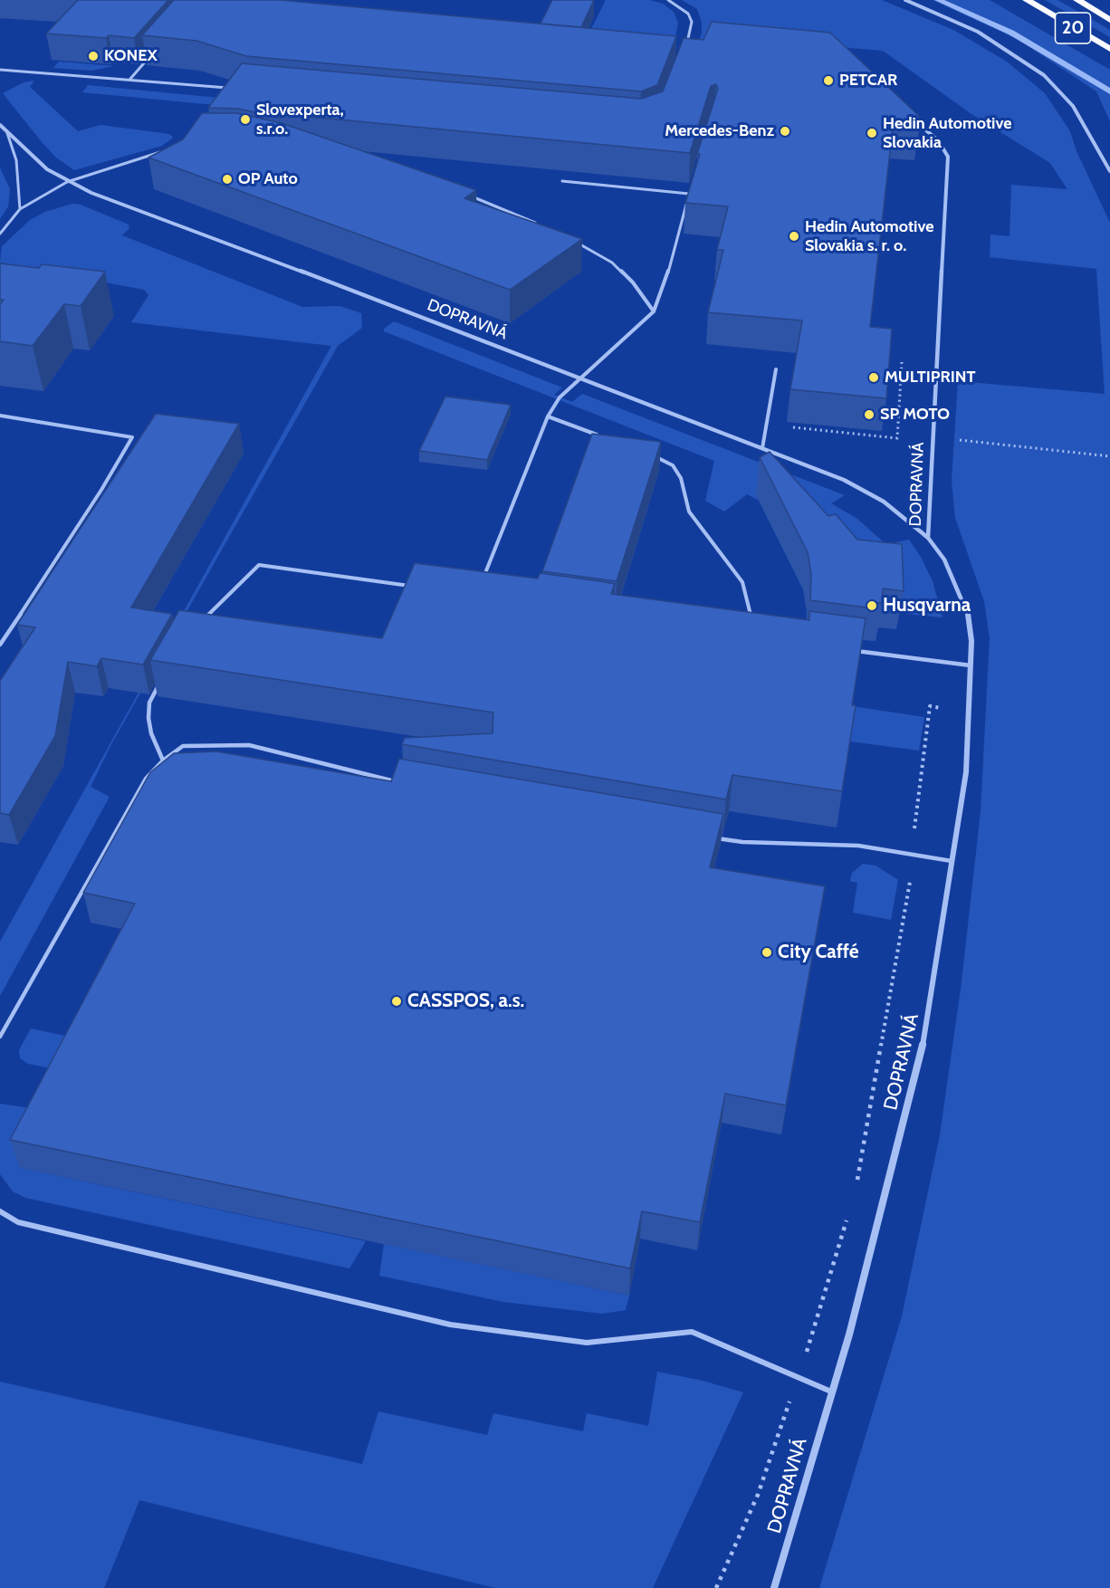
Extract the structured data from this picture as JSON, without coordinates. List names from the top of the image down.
{
  "streets": {
    "highway": ["20"],
    "street": ["DOPRAVNÁ"]
  },
  "places": [
    "KONEX",
    "PETCAR",
    "Slovexperta, s.r.o.",
    "Mercedes-Benz",
    "Hedin Automotive Slovakia",
    "OP Auto",
    "Hedin Automotive Slovakia s. r. o.",
    "MULTIPRINT",
    "SP MOTO",
    "Husqvarna",
    "City Caffé",
    "CASSPOS, a.s."
  ]
}
